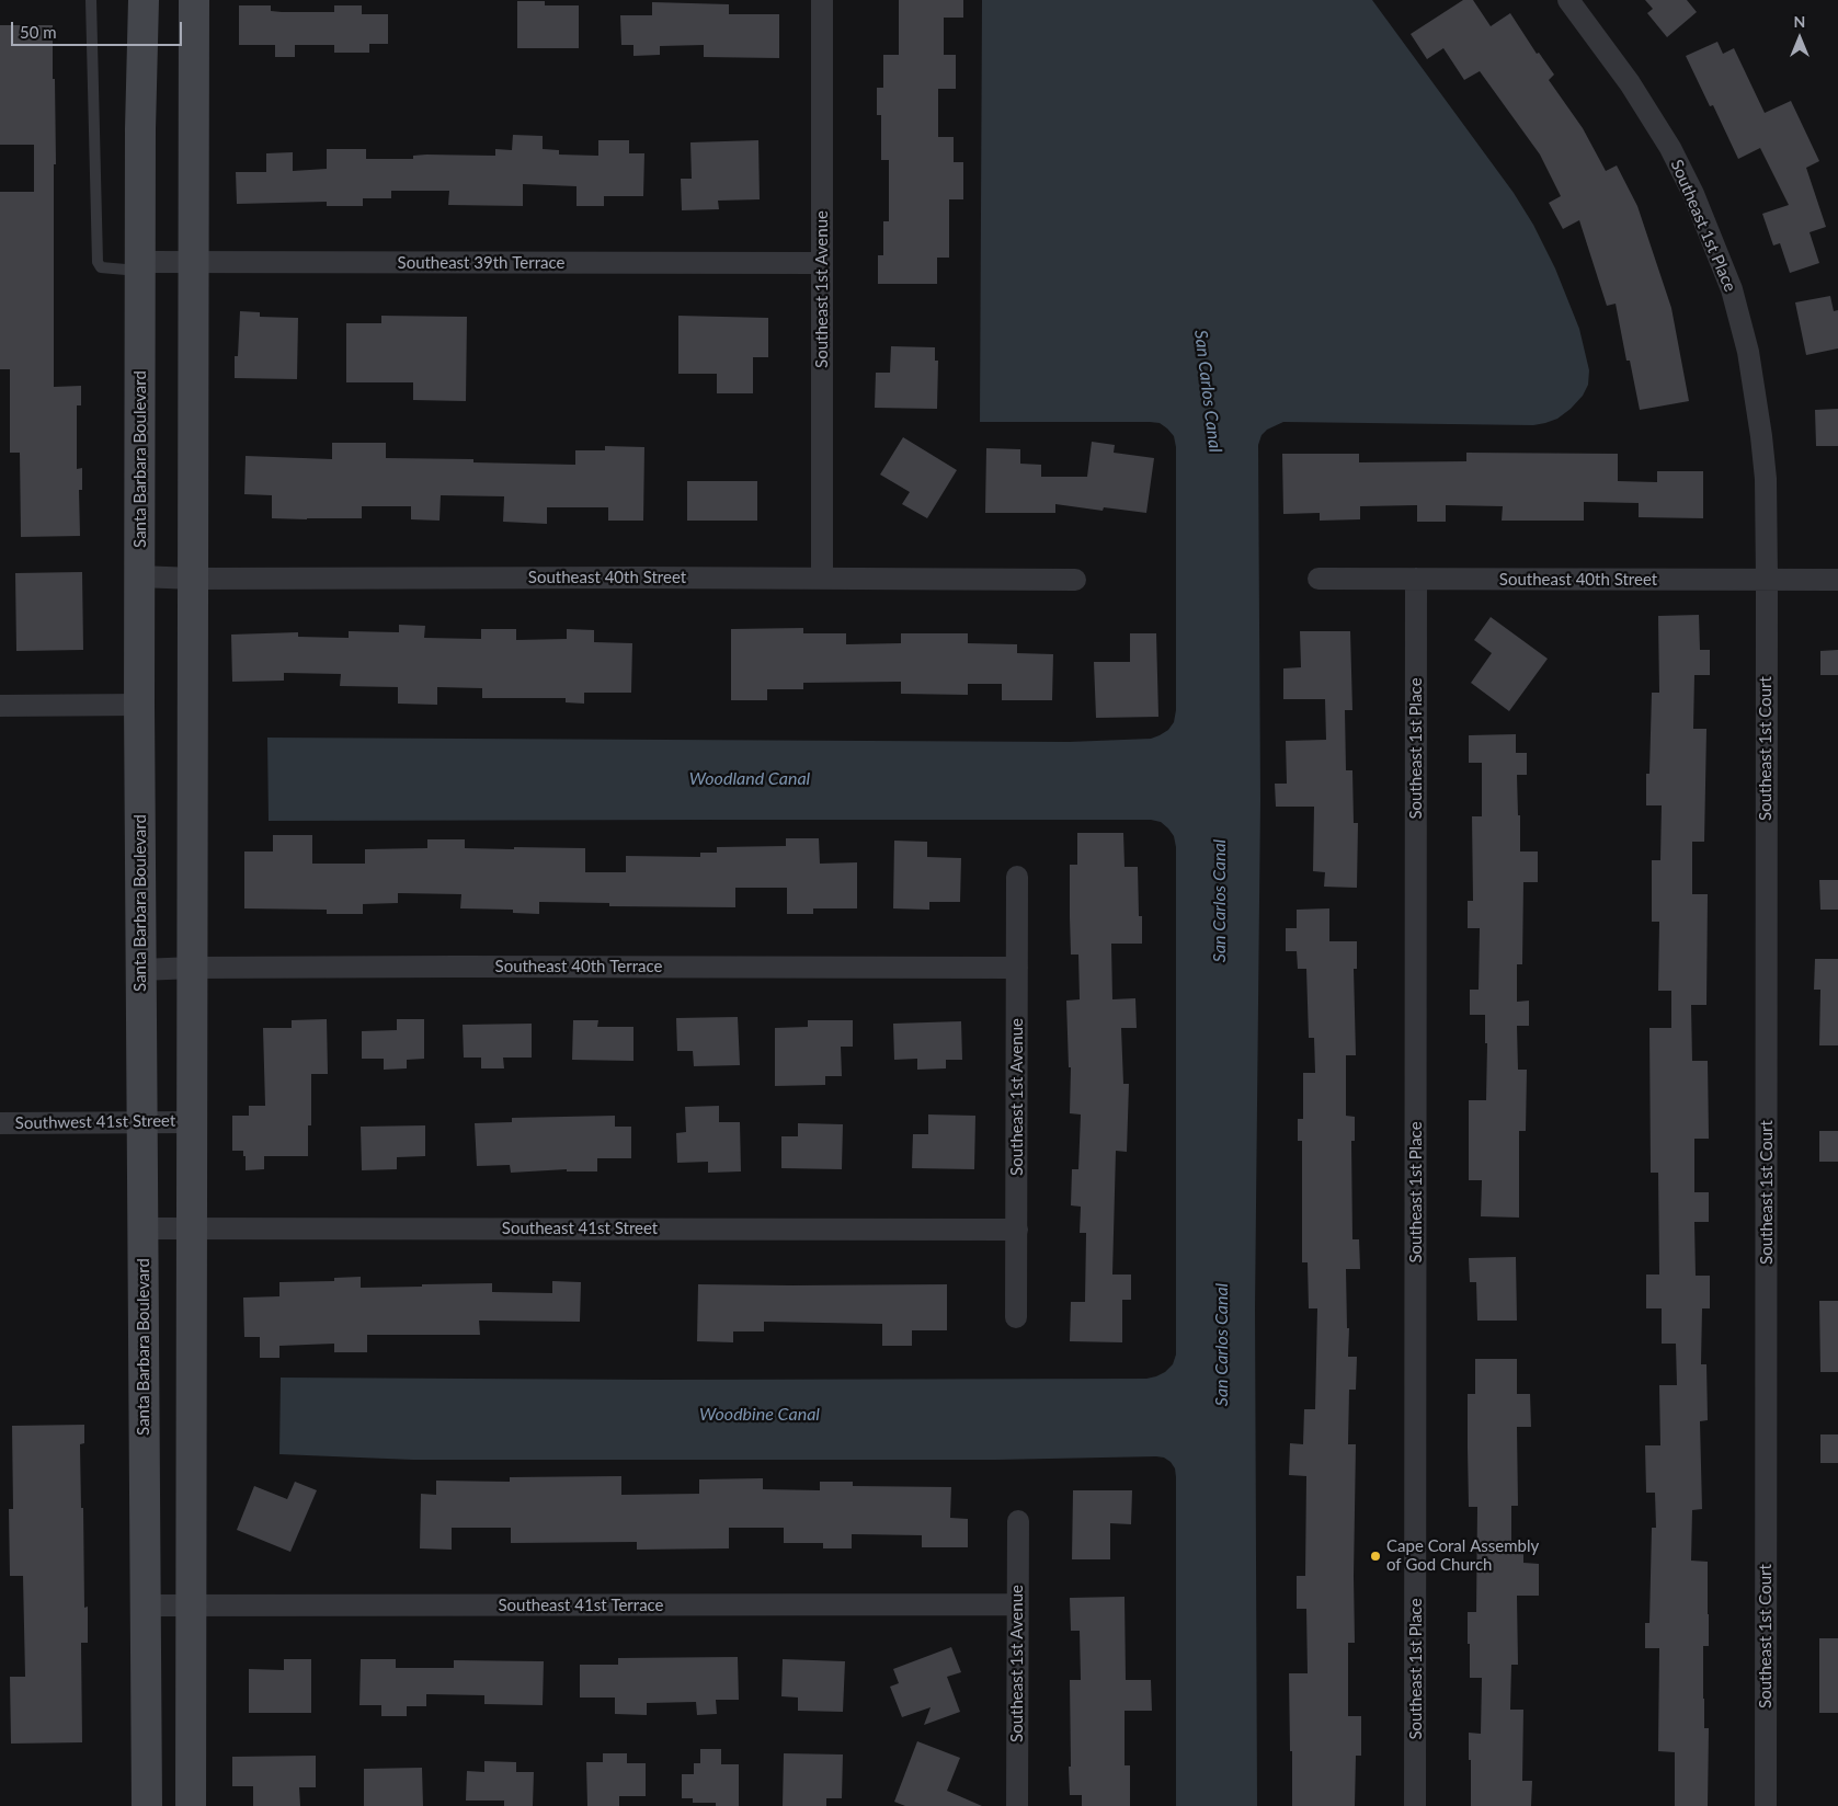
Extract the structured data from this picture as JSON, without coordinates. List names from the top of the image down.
{
  "streets": {
    "main road": ["Santa Barbara Boulevard"],
    "street": [
      "Southeast 1st Place",
      "Southeast 39th Terrace",
      "Southeast 1st Avenue",
      "Southeast 40th Street",
      "Southeast 1st Court",
      "Southeast 40th Terrace",
      "Southwest 41st Street",
      "Southeast 41st Street",
      "Southeast 41st Terrace"
    ]
  },
  "crossings": [
    ["Southeast 1st Place", "Southeast 40th Street"],
    ["Southeast 1st Place", "Southeast 1st Court"],
    ["Southeast 39th Terrace", "Southeast 1st Avenue"],
    ["Southeast 39th Terrace", "Santa Barbara Boulevard"],
    ["Southeast 1st Avenue", "Southeast 40th Street"],
    ["Southeast 1st Avenue", "Southeast 40th Terrace"],
    ["Southeast 1st Avenue", "Southeast 41st Street"],
    ["Southeast 1st Avenue", "Southeast 41st Terrace"],
    ["Santa Barbara Boulevard", "Southeast 40th Street"],
    ["Santa Barbara Boulevard", "Southeast 40th Terrace"],
    ["Santa Barbara Boulevard", "Southwest 41st Street"],
    ["Santa Barbara Boulevard", "Southeast 41st Street"],
    ["Santa Barbara Boulevard", "Southeast 41st Terrace"],
    ["Southeast 40th Street", "Southeast 1st Court"]
  ],
  "water": ["San Carlos Canal", "Woodland Canal", "Woodbine Canal"],
  "places": ["Cape Coral Assembly of God Church"],
  "scale_bar": "50 m",
  "north": "top"
}
